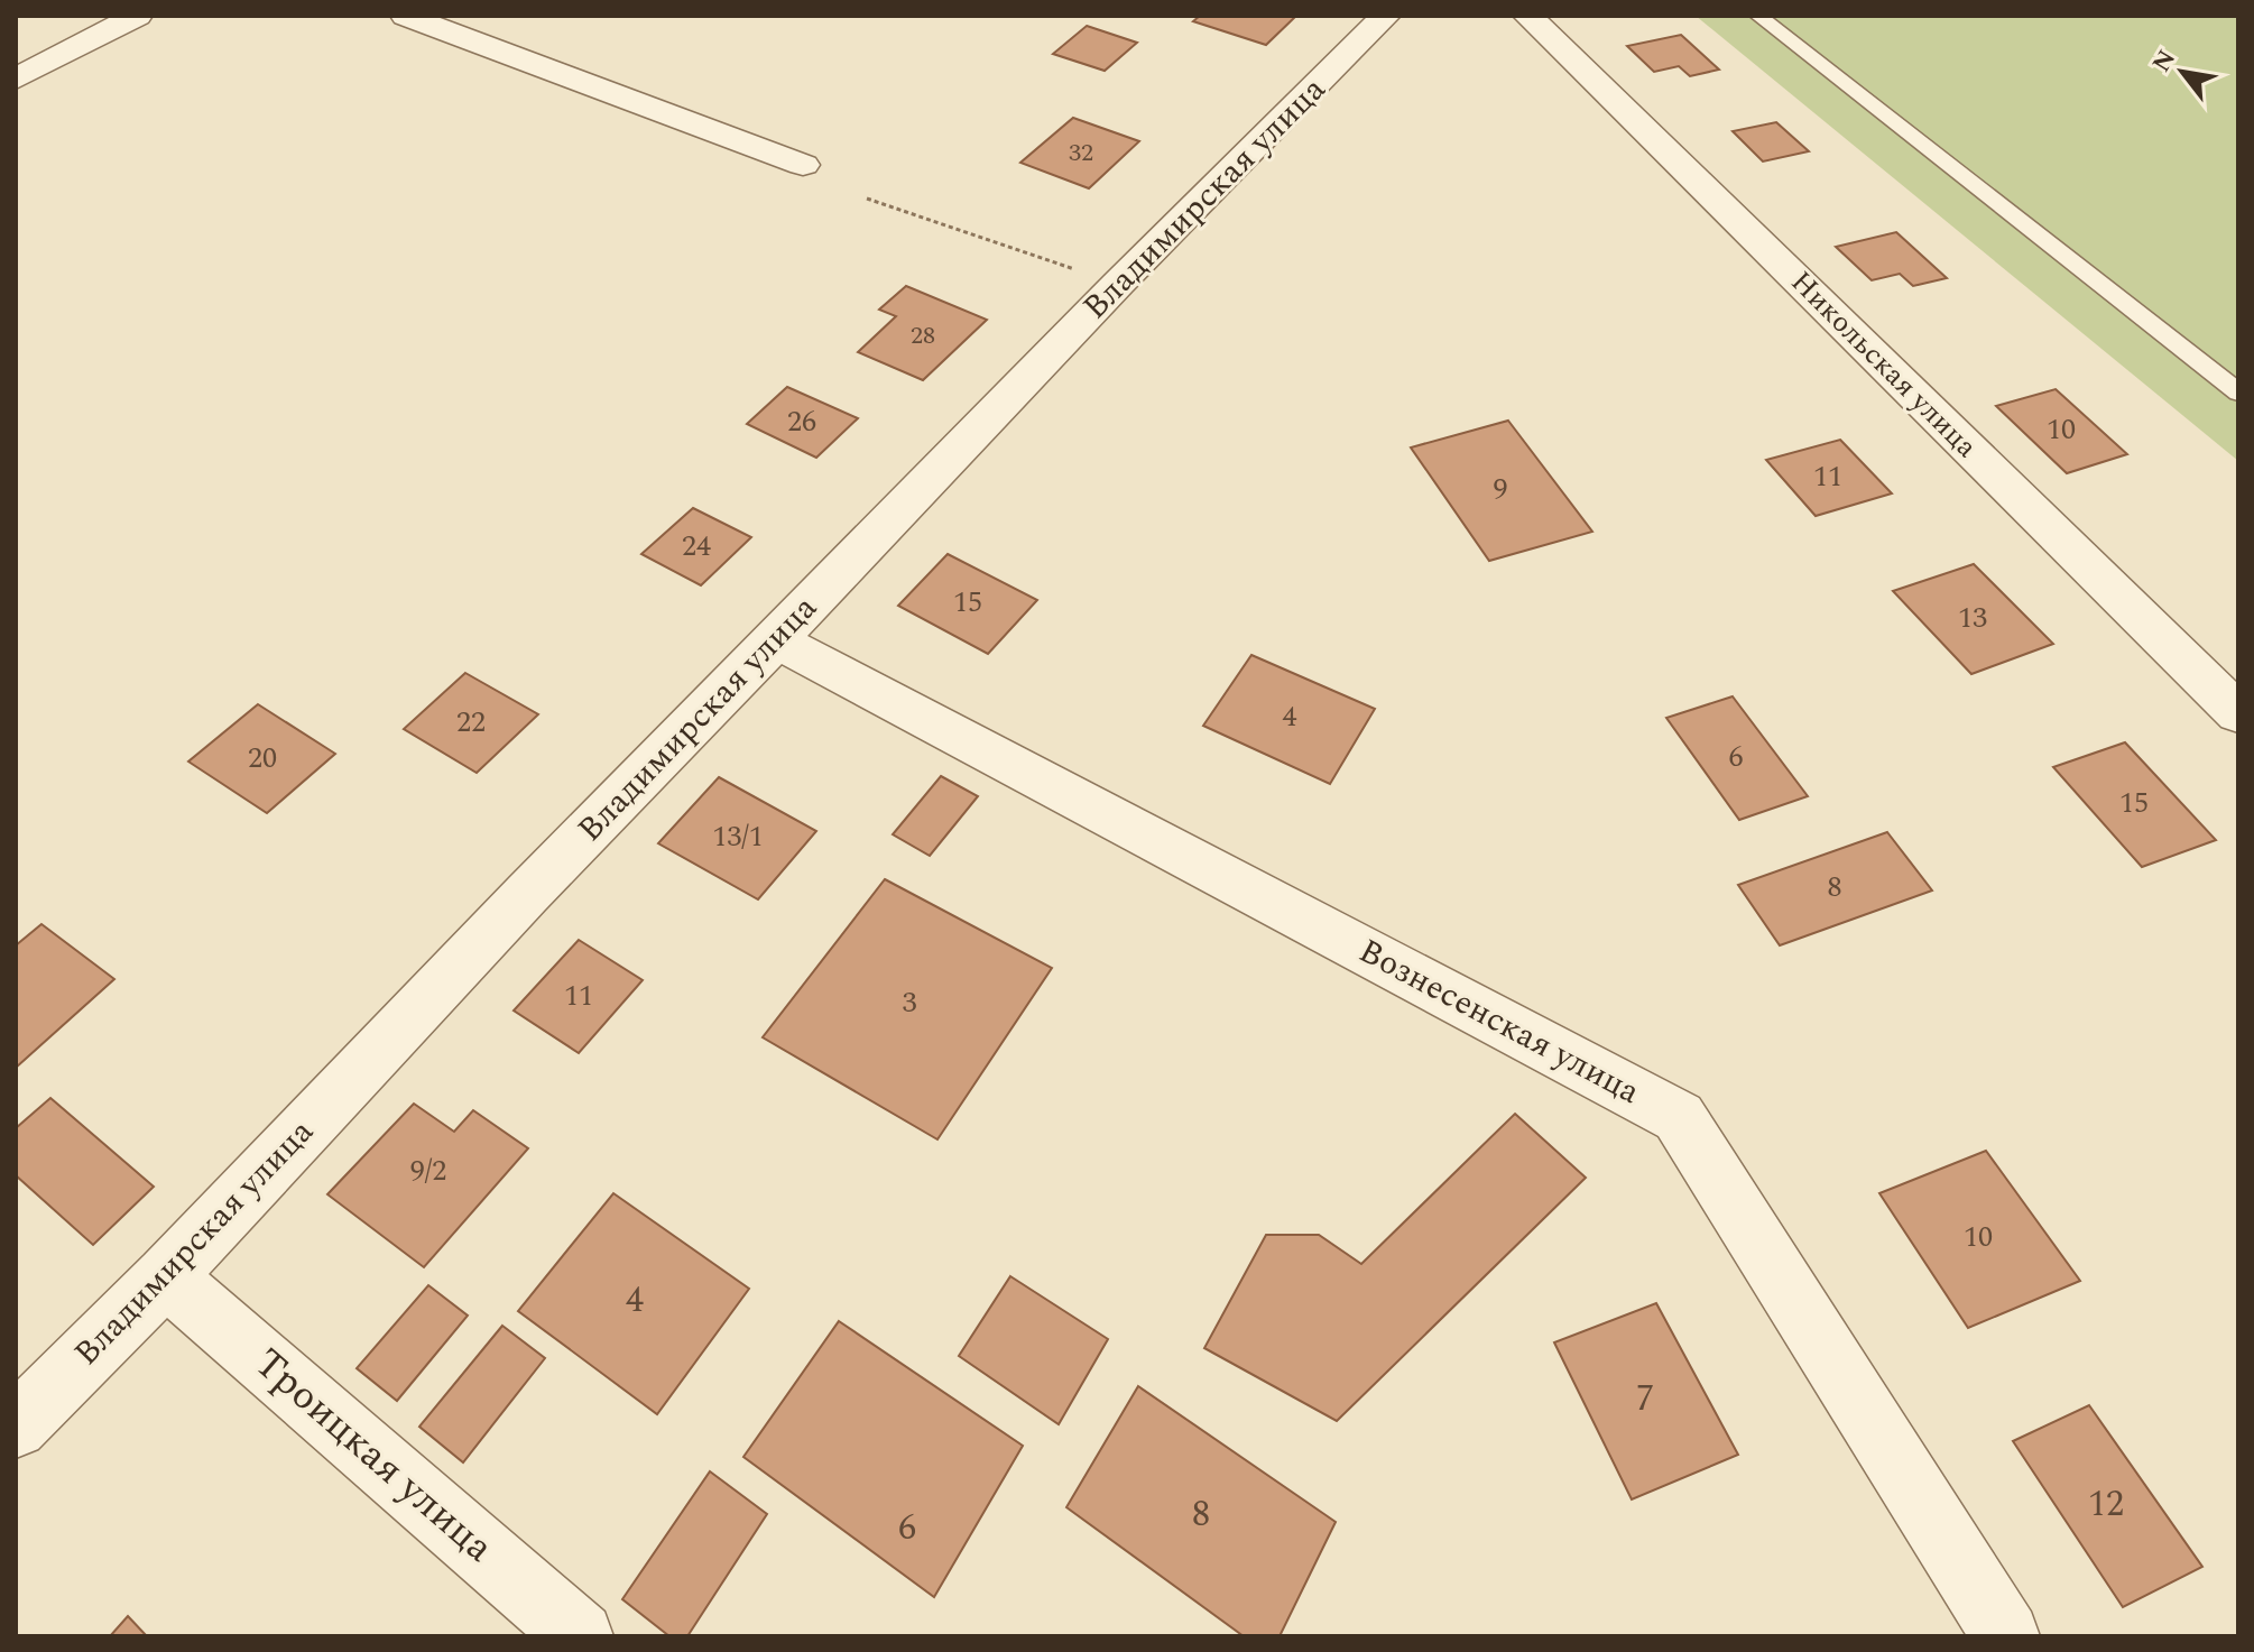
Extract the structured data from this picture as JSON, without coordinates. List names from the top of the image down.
{
  "streets": {
    "street": [
      "Владимирская улица",
      "Никольская улица",
      "Вознесенская улица",
      "Троицкая улица"
    ]
  },
  "crossings": [
    ["Владимирская улица", "Вознесенская улица"],
    ["Владимирская улица", "Троицкая улица"]
  ],
  "house_numbers": [
    "32",
    "28",
    "26",
    "10",
    "11",
    "9",
    "24",
    "15",
    "13",
    "4",
    "22",
    "6",
    "20",
    "15",
    "13/1",
    "8",
    "11",
    "3",
    "9/2",
    "10",
    "4",
    "7",
    "12",
    "8",
    "6"
  ],
  "north": "top left"
}
